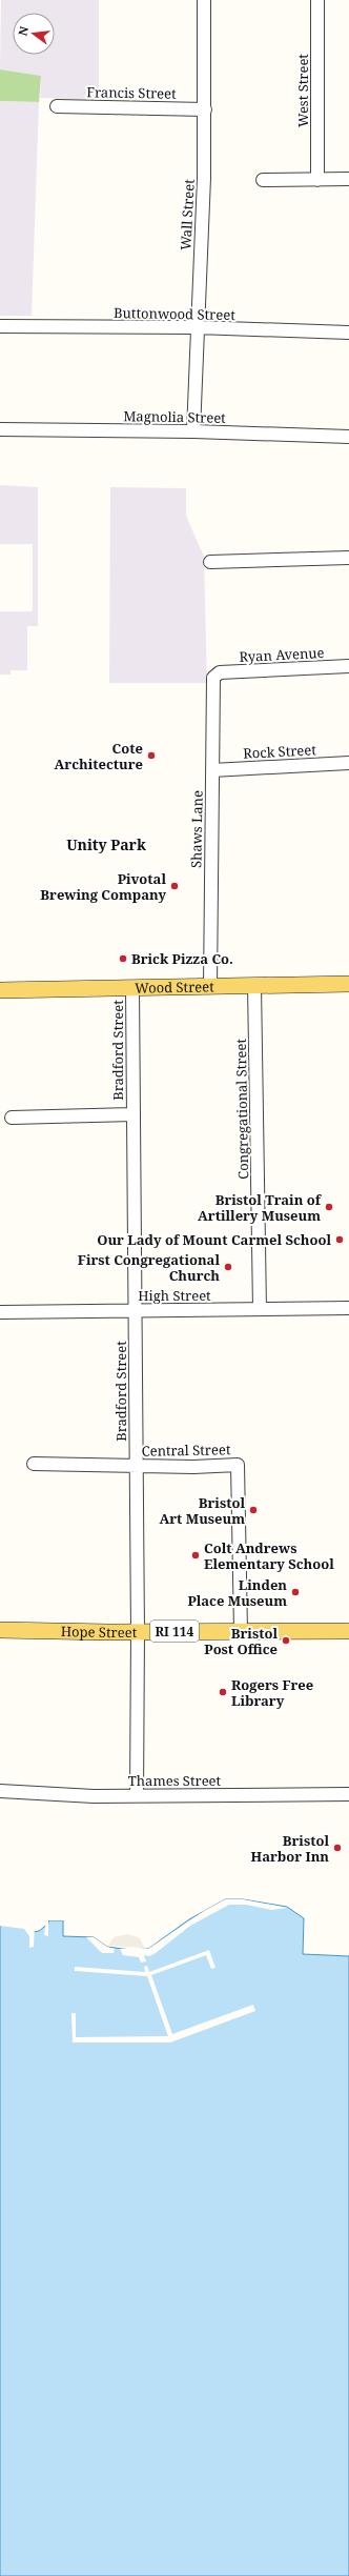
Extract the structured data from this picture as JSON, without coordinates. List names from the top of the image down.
{
  "streets": {
    "main road": ["Wood Street", "Hope Street", "RI 114"],
    "street": [
      "West Street",
      "Francis Street",
      "Wall Street",
      "Buttonwood Street",
      "Magnolia Street",
      "Ryan Avenue",
      "Rock Street",
      "Shaws Lane",
      "Bradford Street",
      "Congregational Street",
      "High Street",
      "Central Street",
      "Thames Street"
    ]
  },
  "crossings": [
    ["Francis Street", "Wall Street"],
    ["Wall Street", "Buttonwood Street"],
    ["Wall Street", "Magnolia Street"],
    ["Ryan Avenue", "Shaws Lane"],
    ["Rock Street", "Shaws Lane"],
    ["Shaws Lane", "Wood Street"],
    ["Wood Street", "Bradford Street"],
    ["Wood Street", "Congregational Street"],
    ["Bradford Street", "High Street"],
    ["Bradford Street", "Central Street"],
    ["Bradford Street", "Hope Street"],
    ["Bradford Street", "Thames Street"],
    ["Congregational Street", "High Street"],
    ["Central Street", "Hope Street"]
  ],
  "districts": ["Unity Park"],
  "places": [
    "Cote Architecture",
    "Pivotal Brewing Company",
    "Brick Pizza Co.",
    "Bristol Train of Artillery Museum",
    "Our Lady of Mount Carmel School",
    "First Congregational Church",
    "Bristol Art Museum",
    "Colt Andrews Elementary School",
    "Linden Place Museum",
    "Bristol Post Office",
    "Rogers Free Library",
    "Bristol Harbor Inn"
  ],
  "north": "left"
}
